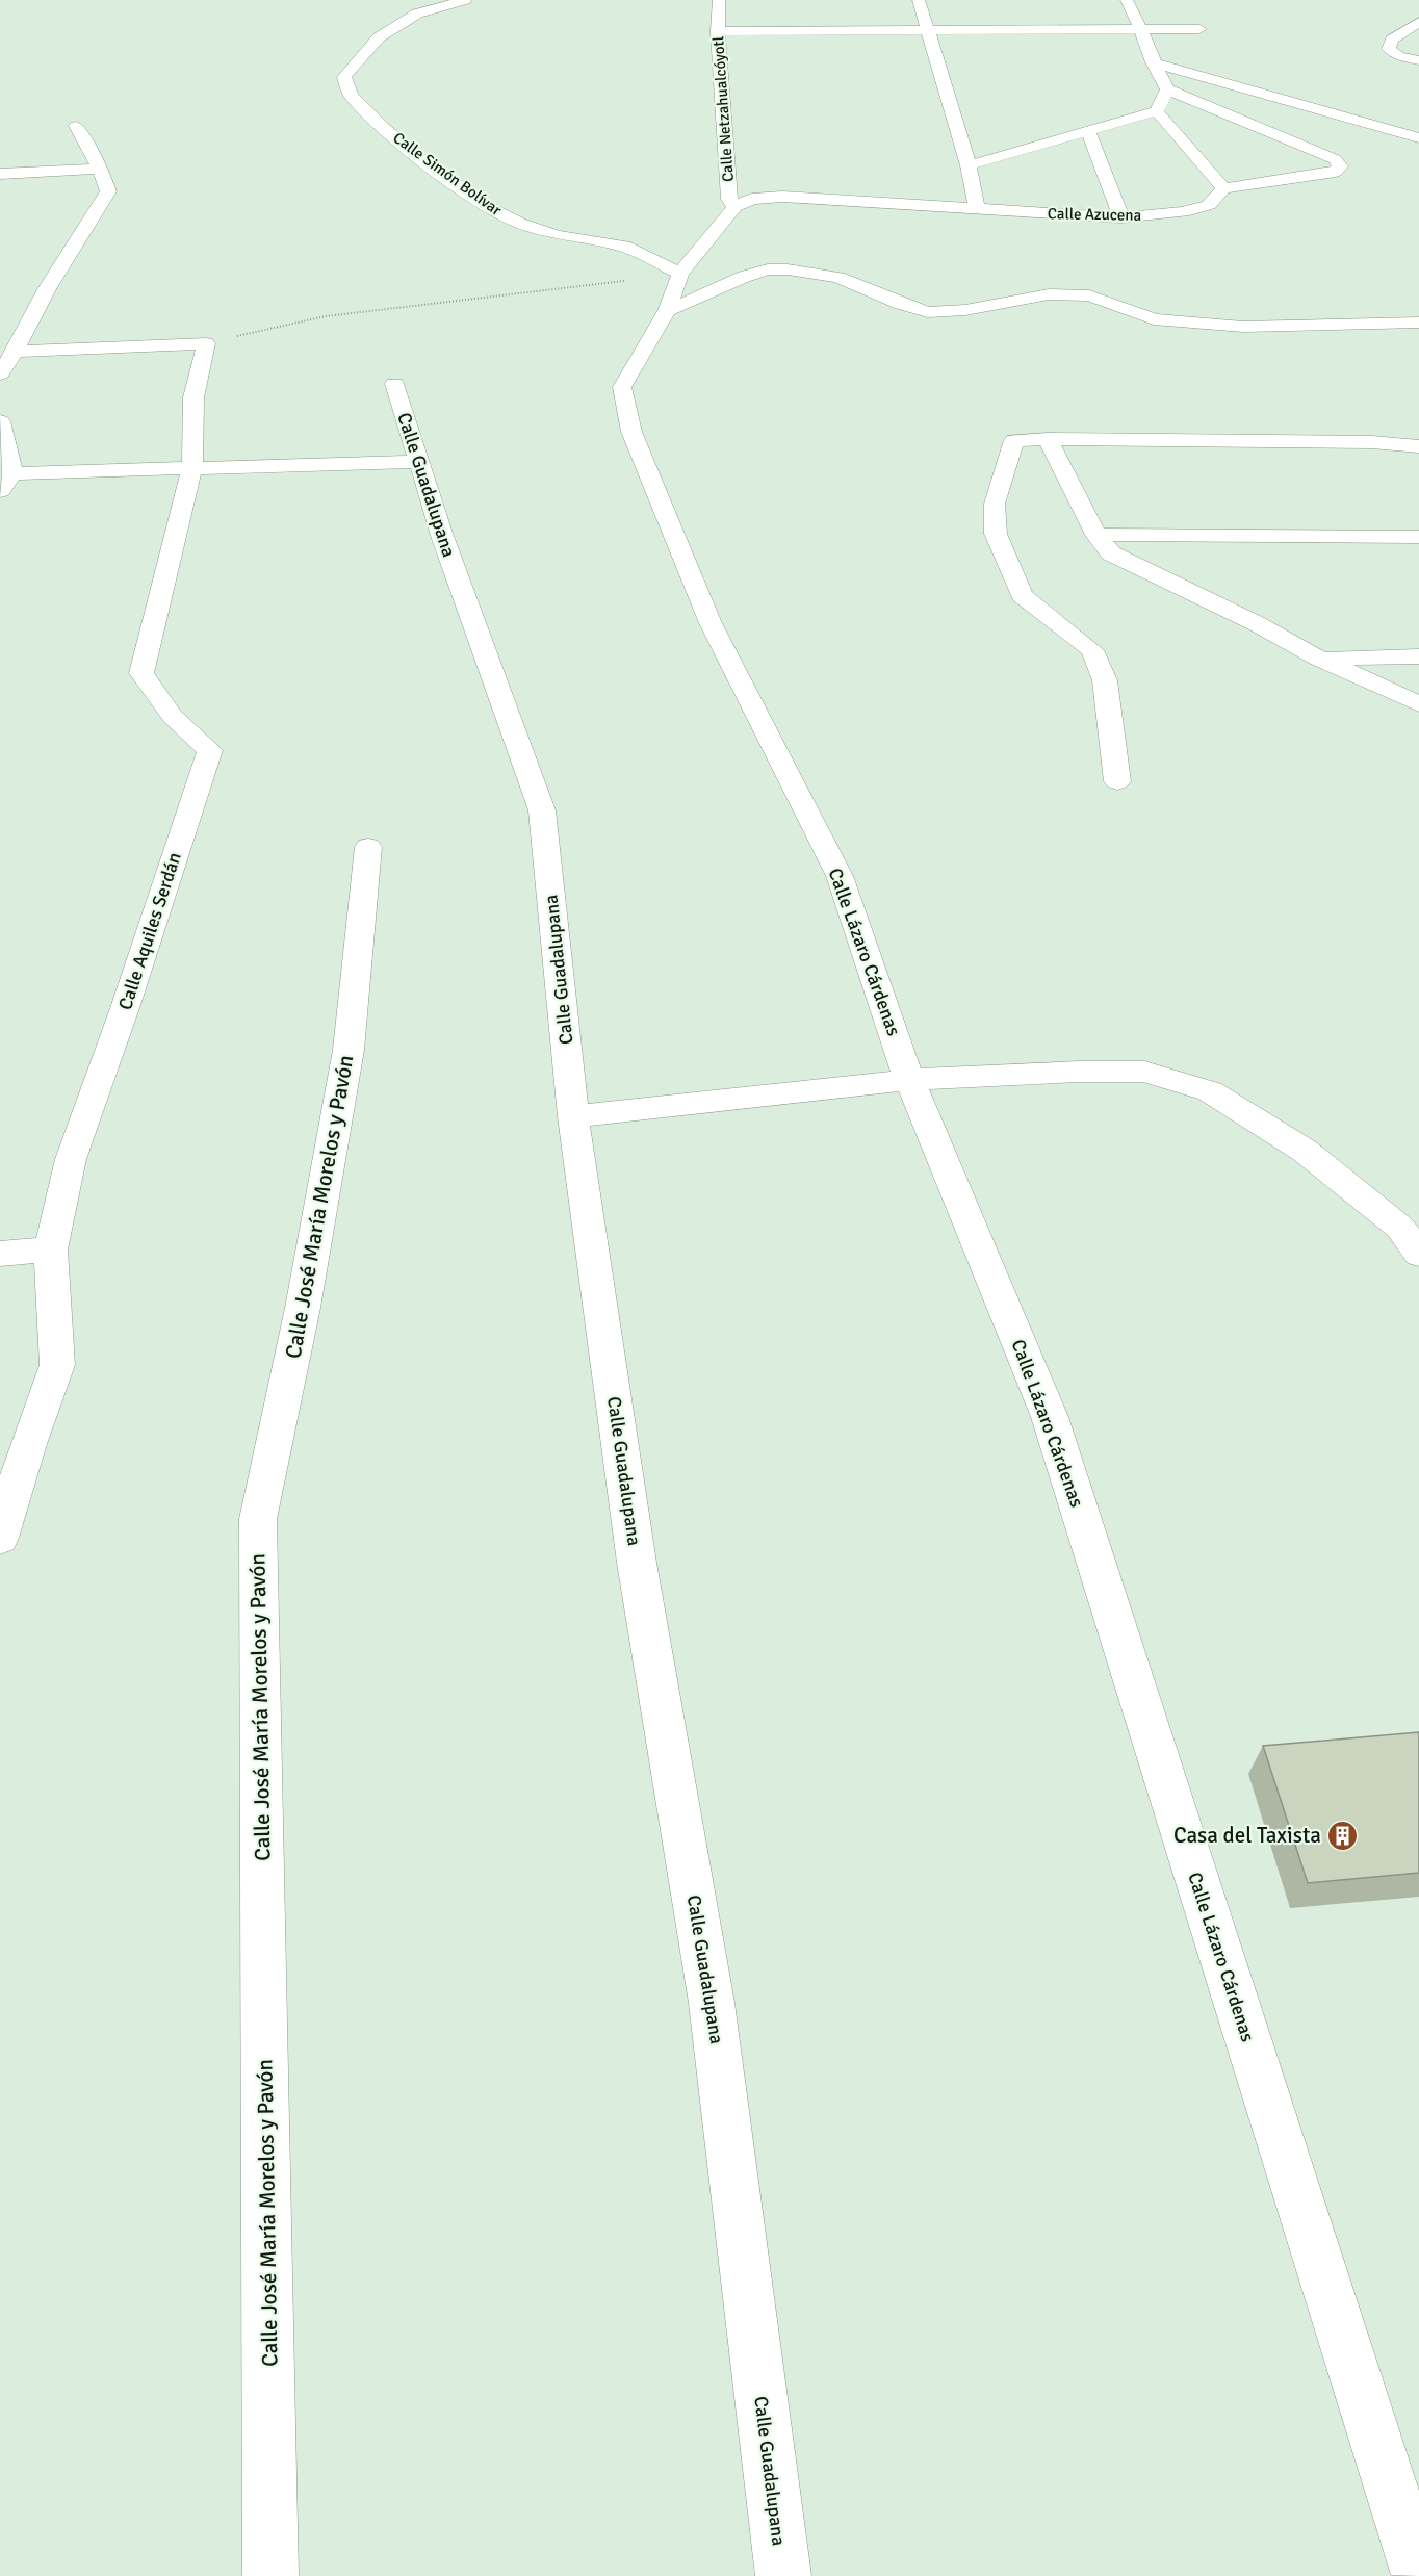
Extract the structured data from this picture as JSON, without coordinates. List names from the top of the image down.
{
  "streets": {
    "street": [
      "Calle Netzahualcóyotl",
      "Calle Simón Bolívar",
      "Calle Azucena",
      "Calle Guadalupana",
      "Calle Aquiles Serdán",
      "Calle Lázaro Cárdenas",
      "Calle José María Morelos y Pavón"
    ]
  },
  "crossings": [
    ["Calle Netzahualcóyotl", "Calle Simón Bolívar"],
    ["Calle Netzahualcóyotl", "Calle Azucena"],
    ["Calle Netzahualcóyotl", "Calle Lázaro Cárdenas"],
    ["Calle Simón Bolívar", "Calle Lázaro Cárdenas"]
  ],
  "places": {
    "building": ["Casa del Taxista"]
  }
}
